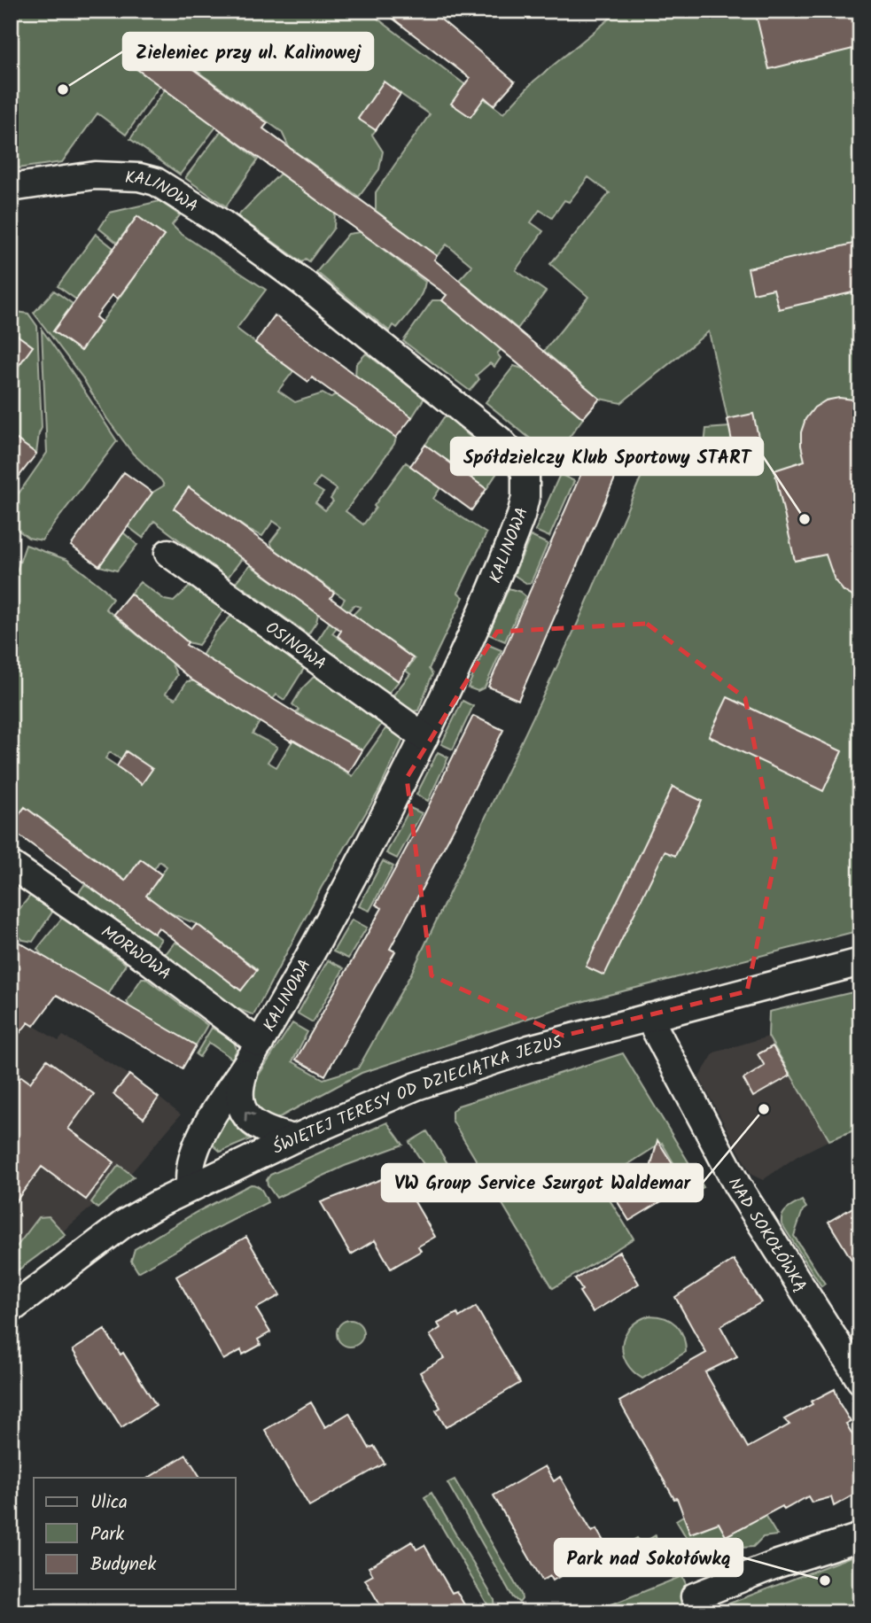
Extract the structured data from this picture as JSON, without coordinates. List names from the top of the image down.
{
  "streets": {
    "street": [
      "KALINOWA",
      "OSINOWA",
      "MORWOWA",
      "ŚWIĘTEJ TERESY OD DZIECIĄTKA JEZUS",
      "NAD SOKOŁÓWKĄ"
    ]
  },
  "crossings": [
    ["KALINOWA", "OSINOWA"],
    ["KALINOWA", "MORWOWA"],
    ["KALINOWA", "ŚWIĘTEJ TERESY OD DZIECIĄTKA JEZUS"],
    ["ŚWIĘTEJ TERESY OD DZIECIĄTKA JEZUS", "NAD SOKOŁÓWKĄ"]
  ],
  "places": [
    "Zieleniec przy ul. Kalinowej",
    "Spółdzielczy Klub Sportowy START",
    "VW Group Service Szurgot Waldemar",
    "Park nad Sokołówką"
  ],
  "legend": ["Ulica", "Park", "Budynek"]
}
